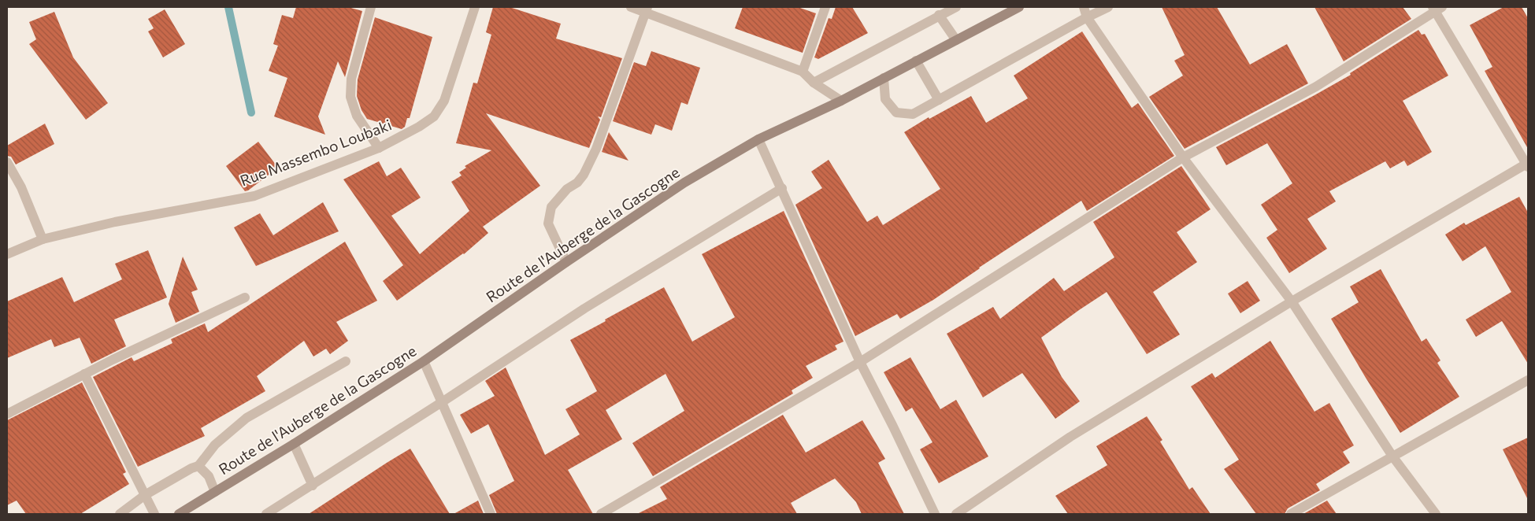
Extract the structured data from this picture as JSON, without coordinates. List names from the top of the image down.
{
  "streets": {
    "street": ["Rue Massembo Loubaki", "Route de l'Auberge de la Gascogne"]
  }
}
